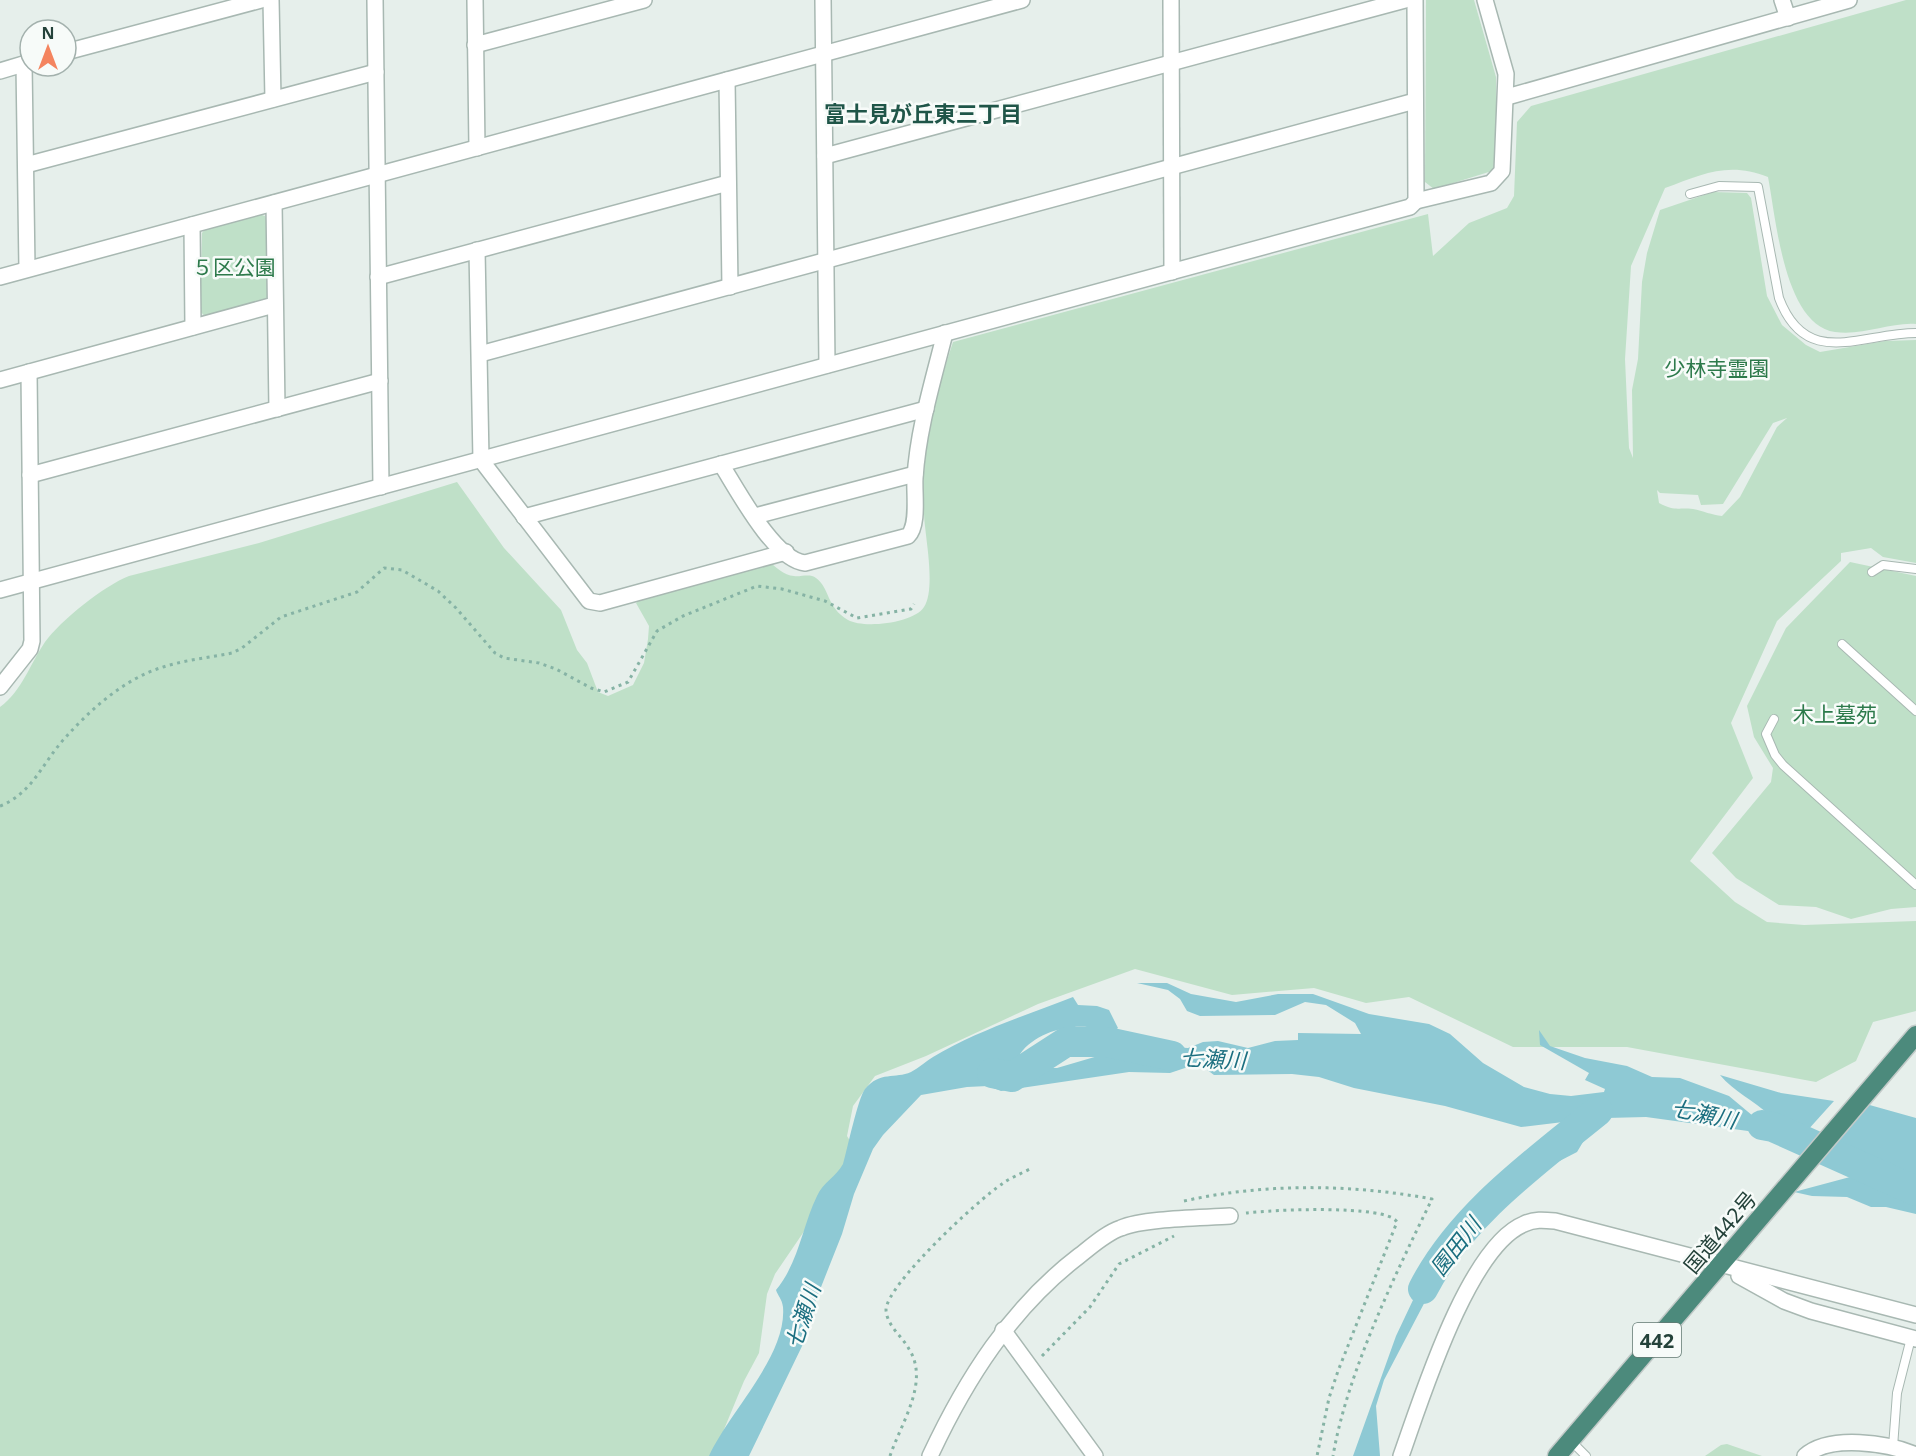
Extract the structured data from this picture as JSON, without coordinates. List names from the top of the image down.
{
  "streets": {
    "highway": ["国道442号", "442"]
  },
  "districts": ["富士見が丘東三丁目"],
  "water": ["七瀬川", "園田川"],
  "parks": ["５区公園", "少林寺霊園", "木上墓苑"],
  "north": "top"
}
